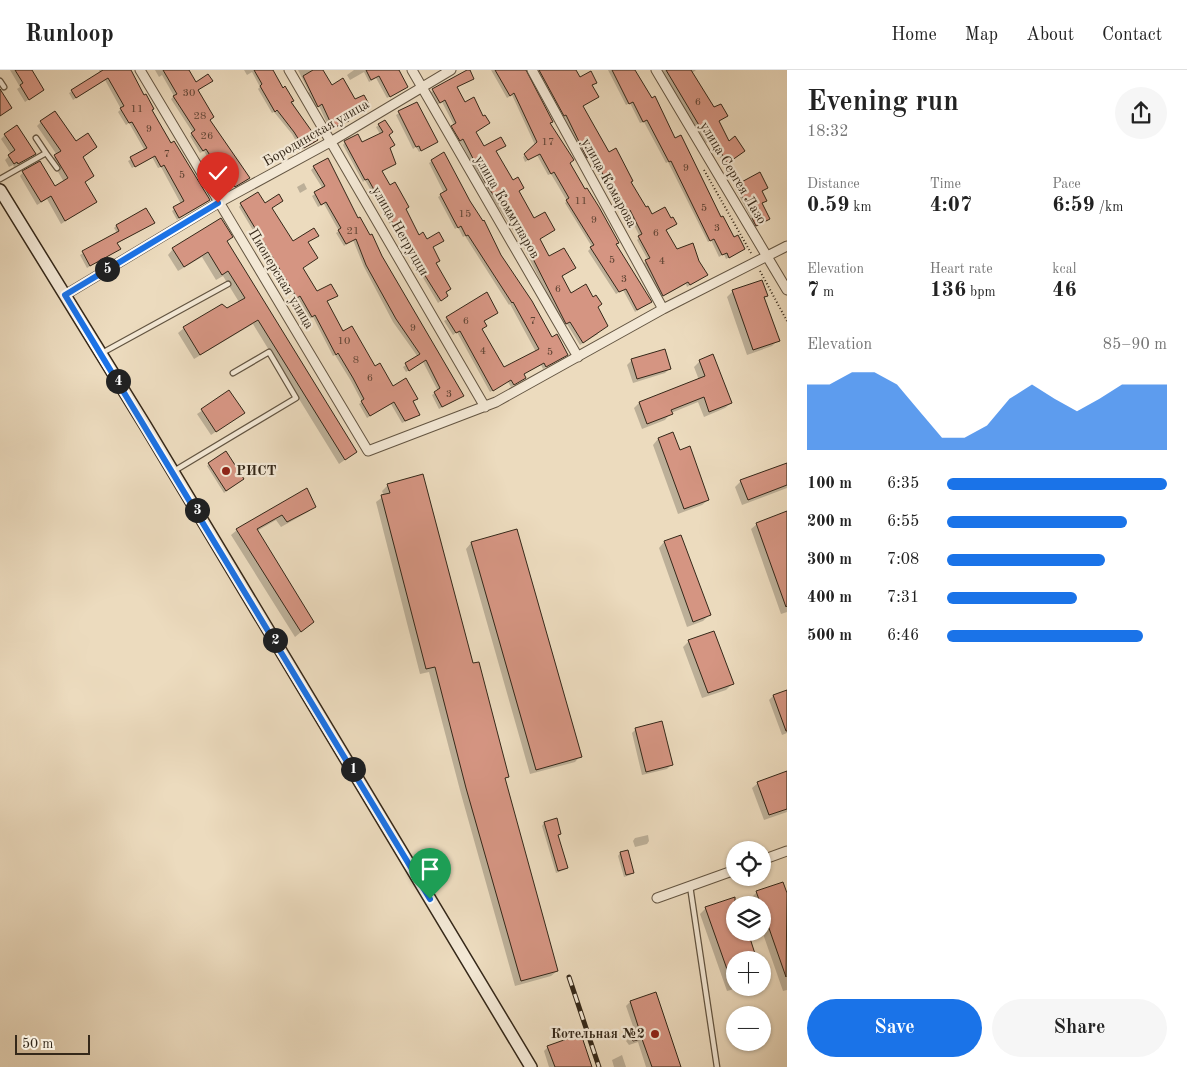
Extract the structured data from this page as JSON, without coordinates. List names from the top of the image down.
{
  "streets": {
    "street": [
      "Бородинская улица",
      "улица Сергея Лазо",
      "улица Комарова",
      "улица Коммунаров",
      "улица Негруцци",
      "Пионерская улица"
    ]
  },
  "crossings": [
    ["Бородинская улица", "улица Коммунаров"],
    ["Бородинская улица", "улица Негруцци"],
    ["Бородинская улица", "Пионерская улица"],
    ["улица Негруцци", "Пионерская улица"]
  ],
  "places": ["РИСТ", "Котельная №2"],
  "house_numbers": [
    "30",
    "6",
    "11",
    "28",
    "9",
    "26",
    "17",
    "7",
    "9",
    "5",
    "11",
    "5",
    "15",
    "9",
    "3",
    "21",
    "6",
    "5",
    "4",
    "3",
    "6",
    "6",
    "7",
    "9",
    "10",
    "4",
    "5",
    "8",
    "6",
    "3"
  ],
  "scale_bar": "50 m",
  "page": {
    "header": "Runloop",
    "nav": [
      "Home",
      "Map",
      "About",
      "Contact"
    ],
    "heading": ["Evening run", "18:32"],
    "stats": [
      ["Distance", "0.59 km"],
      ["Time", "4:07"],
      ["Pace", "6:59 /km"],
      ["Elevation", "7 m"],
      ["Heart rate", "136 bpm"],
      ["kcal", "46"]
    ],
    "pins": [
      "5",
      "4",
      "3",
      "2",
      "1"
    ],
    "chart": ["Elevation", "85–90 m"],
    "list": [
      {
        "name": "100 m",
        "note": "6:35"
      },
      {
        "name": "200 m",
        "note": "6:55"
      },
      {
        "name": "300 m",
        "note": "7:08"
      },
      {
        "name": "400 m",
        "note": "7:31"
      },
      {
        "name": "500 m",
        "note": "6:46"
      }
    ],
    "map_buttons": ["+", "−"],
    "buttons": ["Save", "Share"],
    "scale": "50 m"
  }
}
